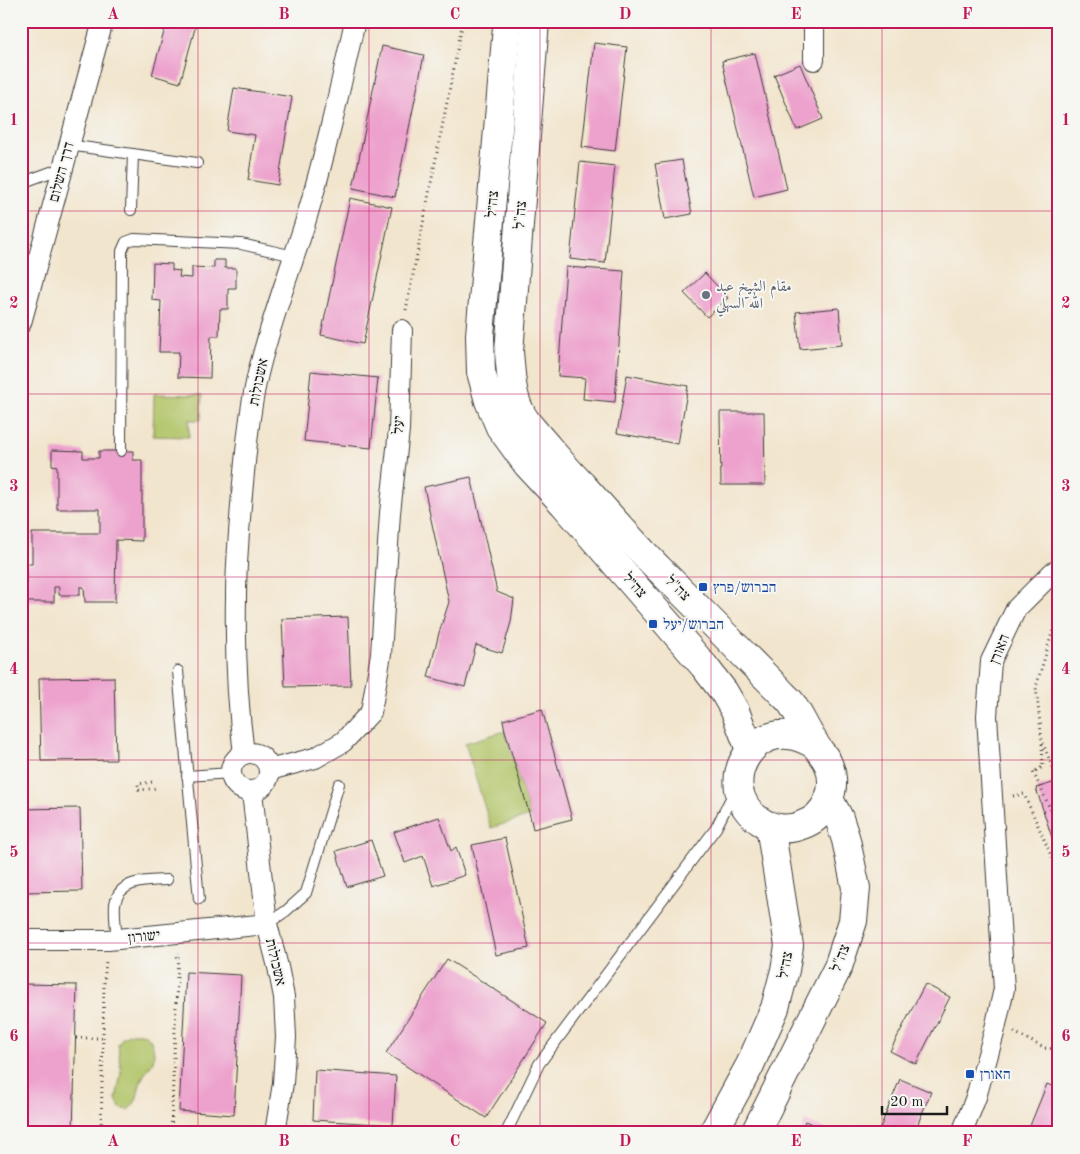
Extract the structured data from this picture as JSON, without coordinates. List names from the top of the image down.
{
  "streets": {
    "main road": ["צה״ל", "צה\"ל"],
    "street": [
      "דרך השלום",
      "אשכולות",
      "יעל",
      "האורן",
      "ישורון"
    ]
  },
  "crossings": [
    ["צה״ל", "צה\"ל"],
    ["אשכולות", "יעל"],
    ["אשכולות", "ישורון"]
  ],
  "places": {
    "other": ["مقام الشيخ عبد الله السهلي"],
    "transit": ["הברוש/פרץ", "הברוש/יעל", "האורן"]
  },
  "scale_bar": "20 m",
  "grid": {
    "columns": [
      "A",
      "B",
      "C",
      "D",
      "E",
      "F"
    ],
    "rows": [
      "1",
      "2",
      "3",
      "4",
      "5",
      "6"
    ]
  }
}
